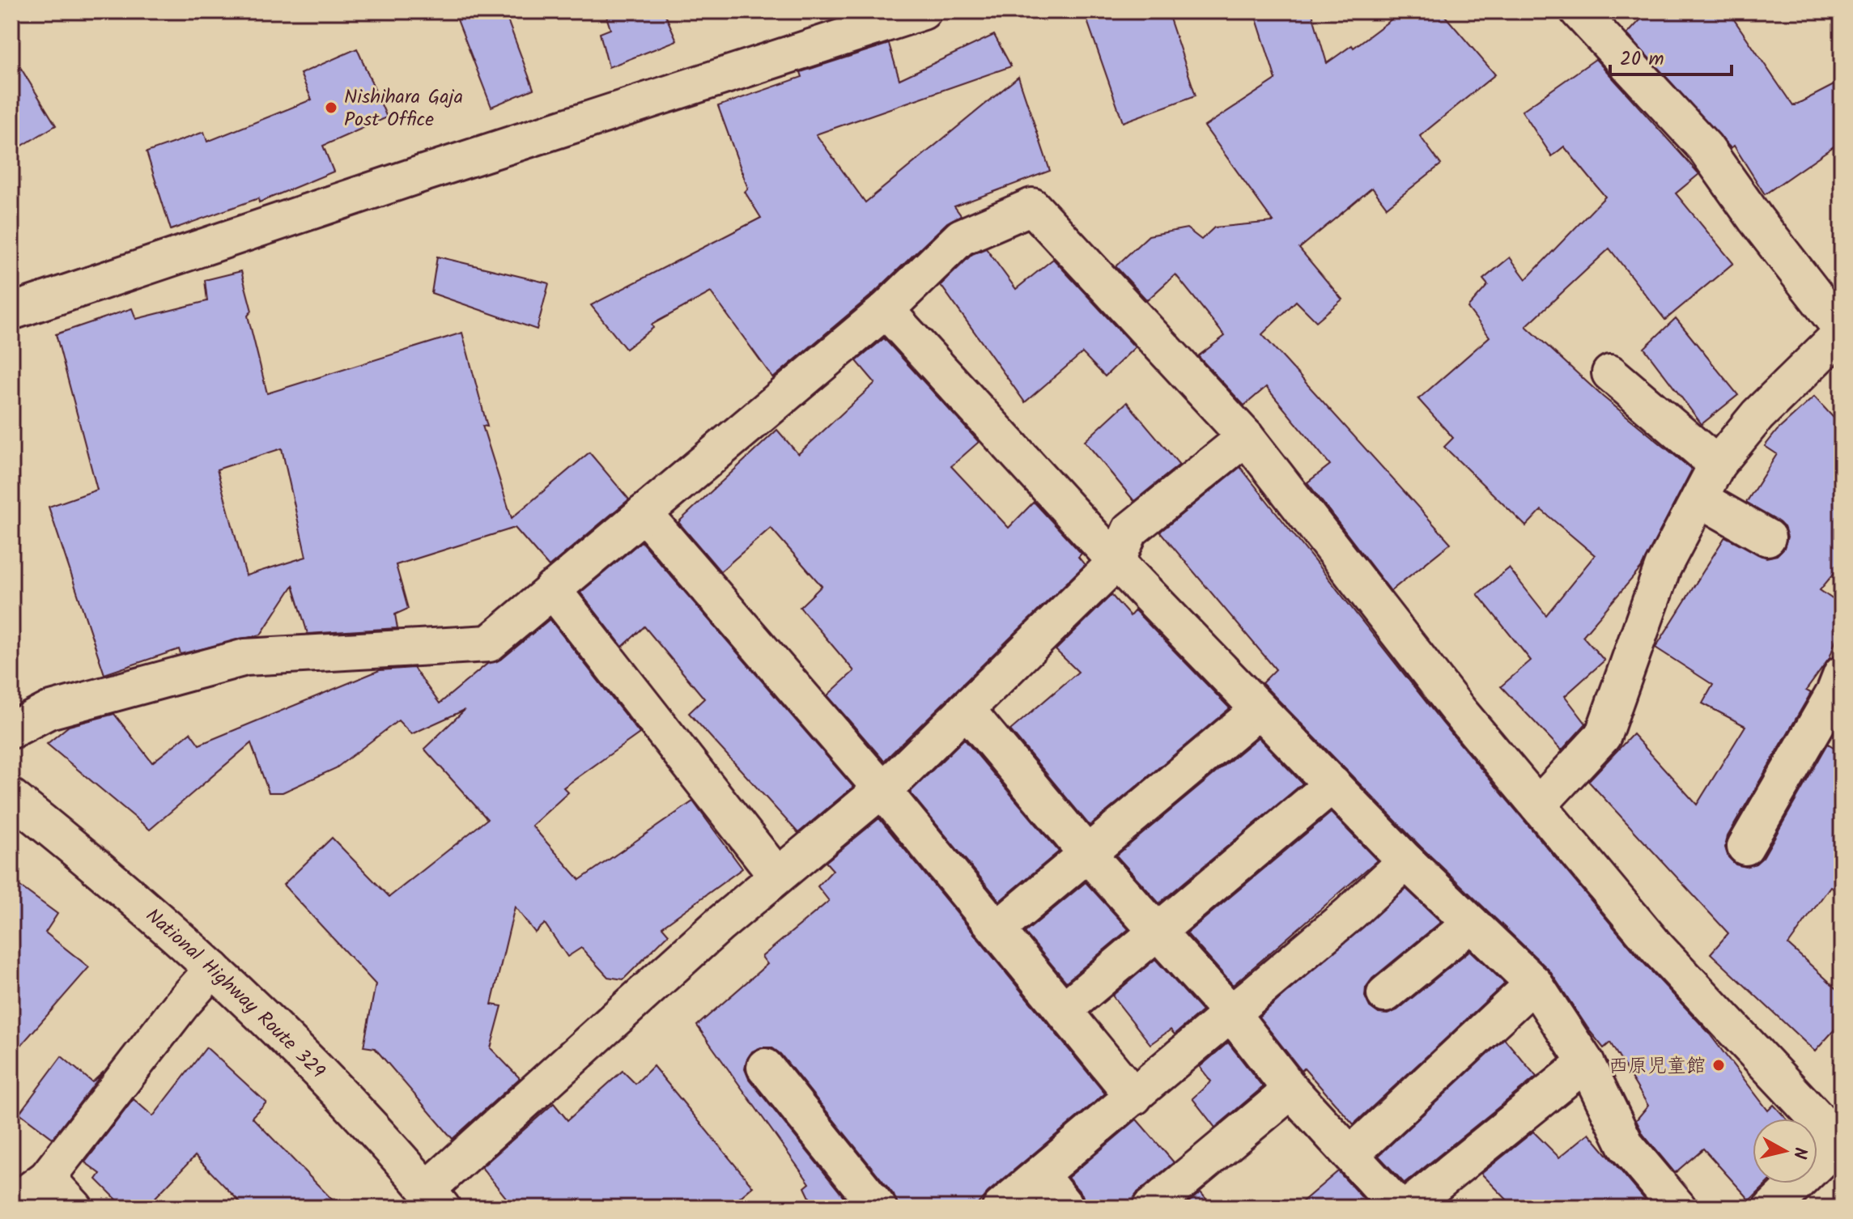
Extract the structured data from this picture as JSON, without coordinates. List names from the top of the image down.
{
  "streets": {
    "main road": ["National Highway Route 329"]
  },
  "places": ["Nishihara Gaja Post Office", "西原児童館"],
  "scale_bar": "20 m",
  "north": "right"
}
